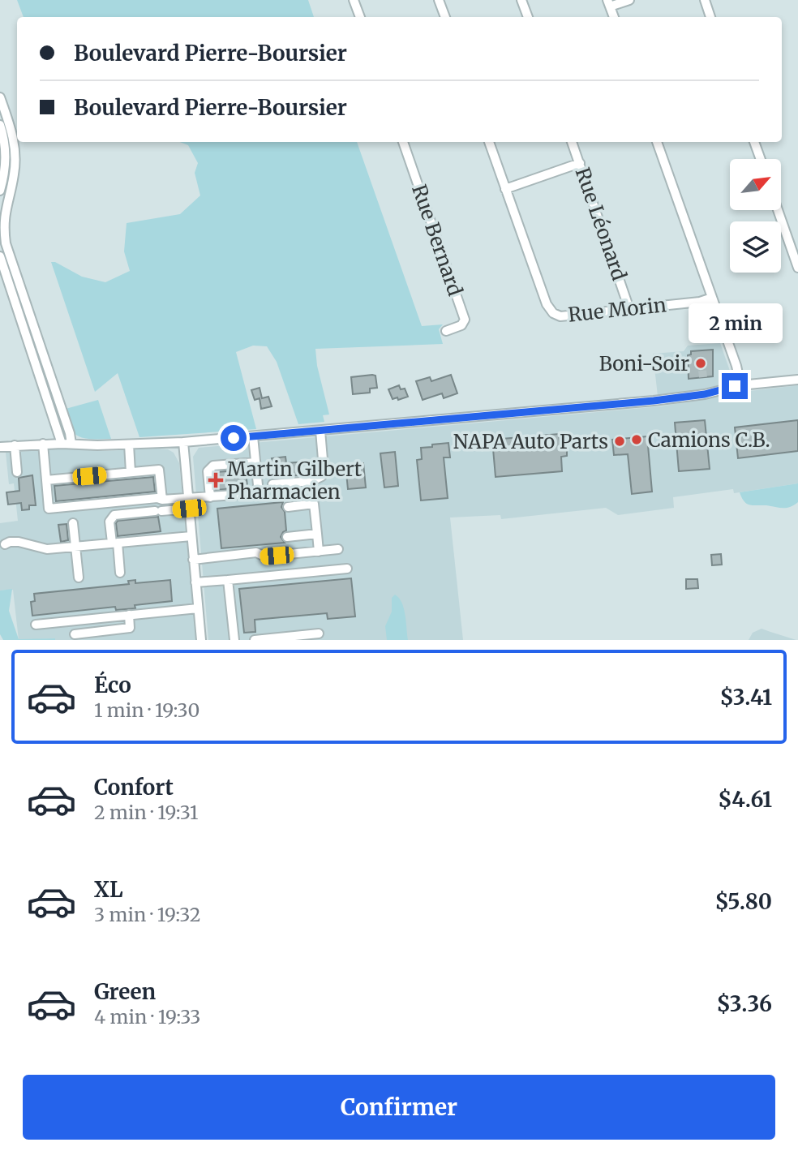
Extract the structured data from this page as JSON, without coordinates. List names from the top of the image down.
{
  "streets": {
    "street": ["Rue Léonard", "Rue Bernard", "Rue Morin"]
  },
  "crossings": [
    ["Rue Léonard", "Rue Morin"]
  ],
  "places": {
    "other": ["Boni-Soir", "Camions C.B.", "NAPA Auto Parts"],
    "health": ["Martin Gilbert Pharmacien"]
  },
  "north": "top right",
  "page": {
    "banner": ["Boulevard Pierre-Boursier", "Boulevard Pierre-Boursier"],
    "bubble": "2 min",
    "list": [
      {
        "name": "Éco",
        "note": "1 min · 19:30",
        "value": "$3.41"
      },
      {
        "name": "Confort",
        "note": "2 min · 19:31",
        "value": "$4.61"
      },
      {
        "name": "XL",
        "note": "3 min · 19:32",
        "value": "$5.80"
      },
      {
        "name": "Green",
        "note": "4 min · 19:33",
        "value": "$3.36"
      }
    ],
    "buttons": "Confirmer"
  }
}
